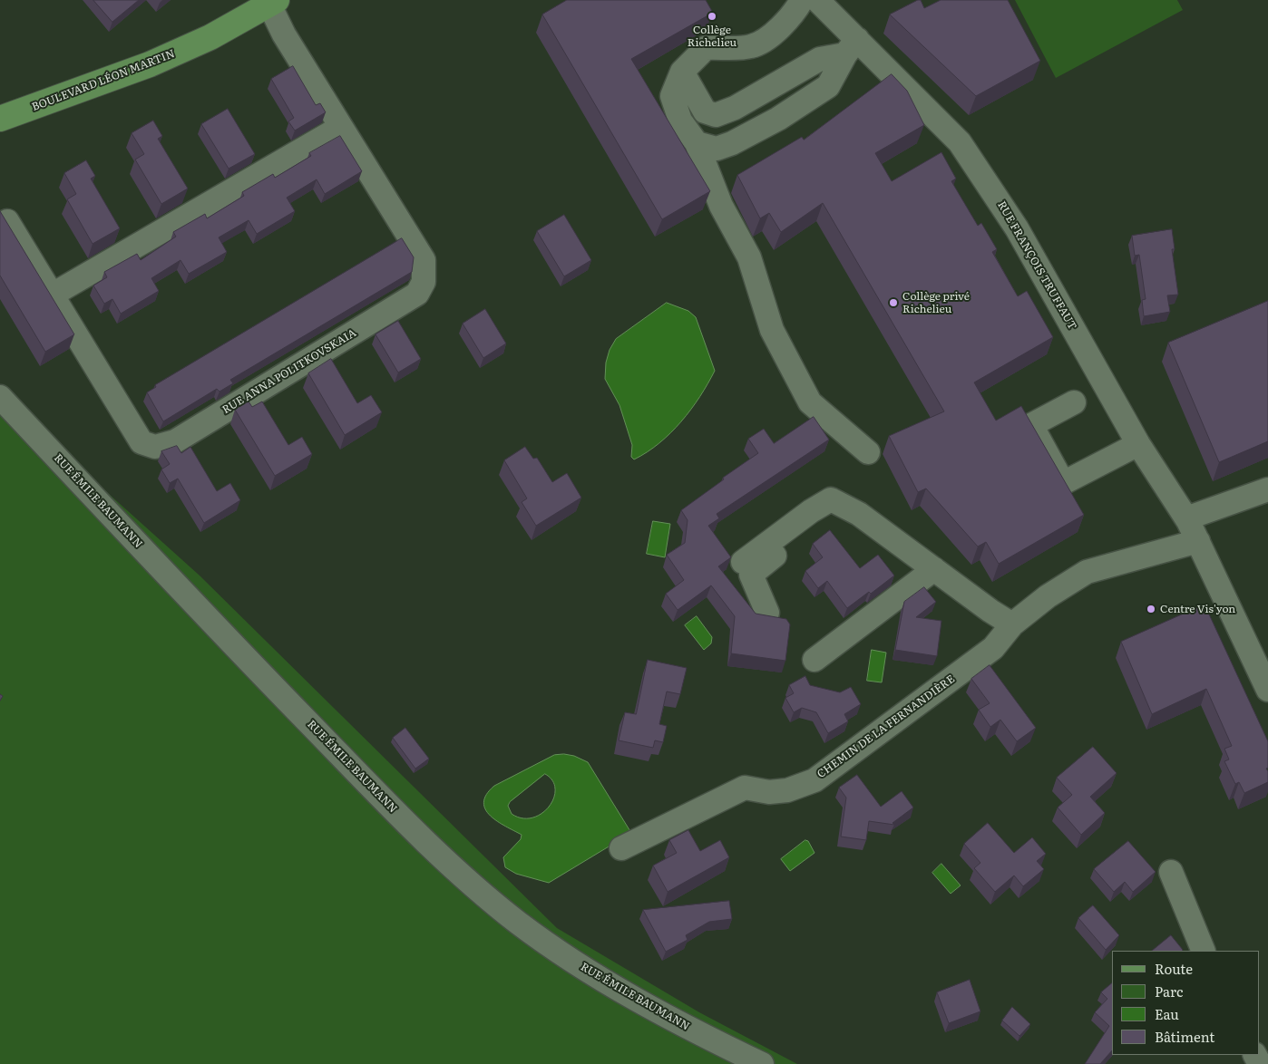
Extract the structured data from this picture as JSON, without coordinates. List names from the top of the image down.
{
  "streets": {
    "main road": ["BOULEVARD LÉON MARTIN"],
    "street": [
      "RUE FRANÇOIS TRUFFAUT",
      "RUE ANNA POLITKOVSKAIA",
      "RUE ÉMILE BAUMANN",
      "CHEMIN DE LA FERNANDIÈRE"
    ]
  },
  "crossings": [
    ["BOULEVARD LÉON MARTIN", "RUE ANNA POLITKOVSKAIA"],
    ["RUE FRANÇOIS TRUFFAUT", "CHEMIN DE LA FERNANDIÈRE"]
  ],
  "places": ["Collège Richelieu", "Collège privé Richelieu", "Centre Vis'yon"],
  "legend": [
    "Route",
    "Parc",
    "Eau",
    "Bâtiment"
  ]
}
